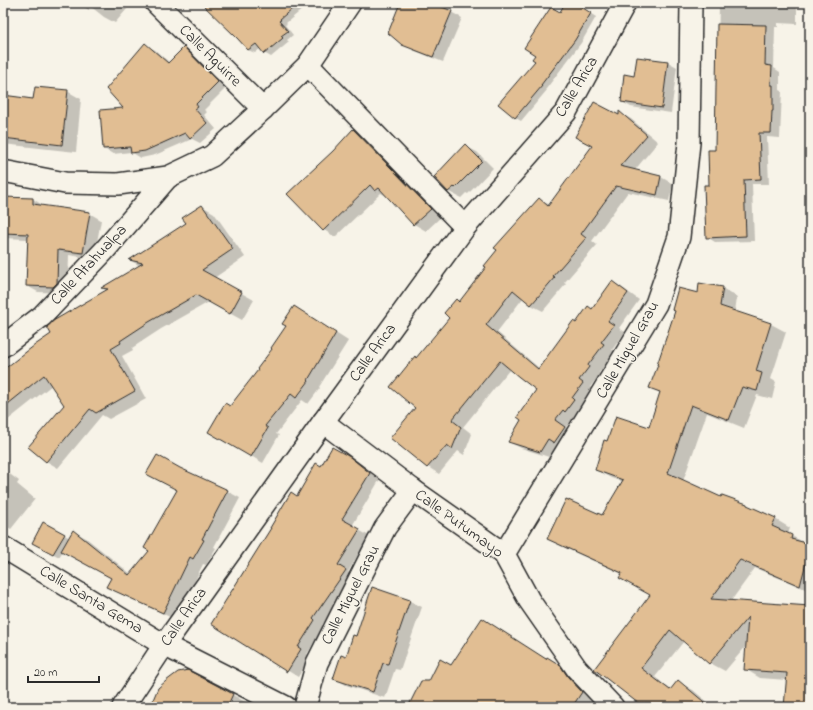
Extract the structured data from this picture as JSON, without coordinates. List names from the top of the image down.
{
  "streets": {
    "street": [
      "Calle Aguirre",
      "Calle Arica",
      "Calle Atahualpa",
      "Calle Miguel Grau",
      "Calle Putumayo",
      "Calle Santa Gema"
    ]
  },
  "crossings": [
    ["Calle Arica", "Calle Putumayo"],
    ["Calle Arica", "Calle Santa Gema"],
    ["Calle Miguel Grau", "Calle Putumayo"]
  ],
  "scale_bar": "20 m"
}
